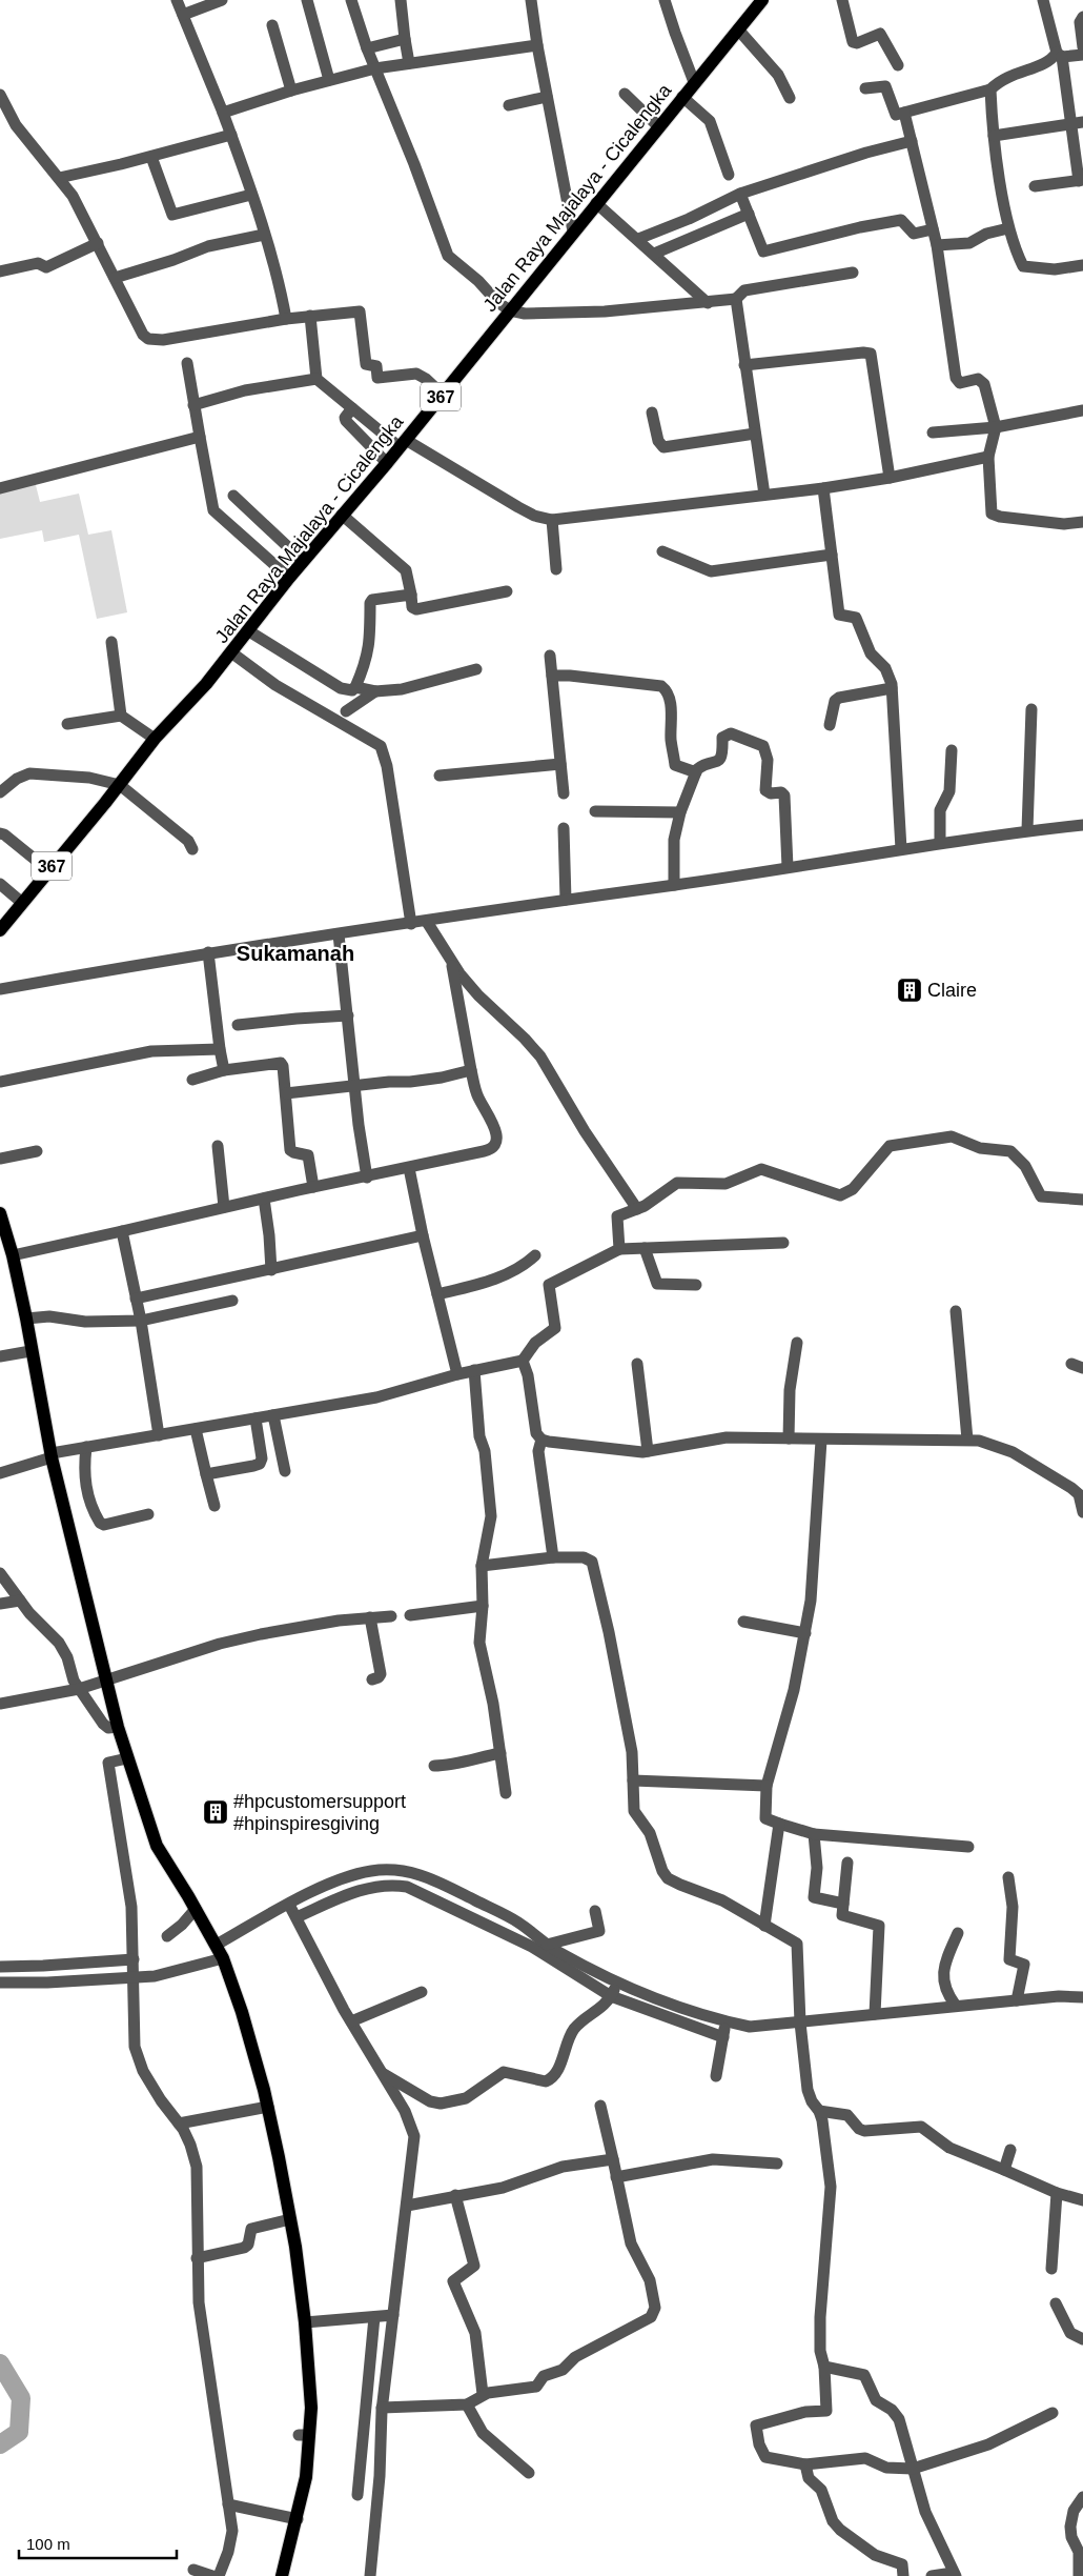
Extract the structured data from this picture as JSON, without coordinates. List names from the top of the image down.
{
  "streets": {
    "main road": ["Jalan Raya Majalaya - Cicalengka", "367"]
  },
  "districts": ["Sukamanah"],
  "places": {
    "building": ["Claire", "#hpcustomersupport #hpinspiresgiving"]
  },
  "scale_bar": "100 m"
}
